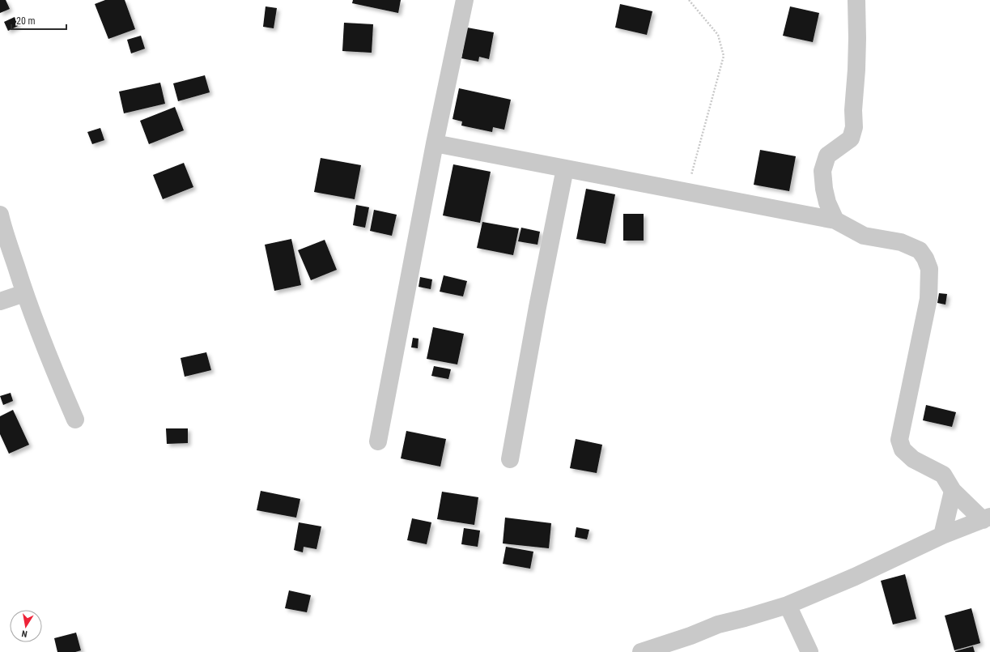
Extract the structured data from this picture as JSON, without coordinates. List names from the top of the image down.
{
  "scale_bar": "20 m",
  "north": "bottom"
}
